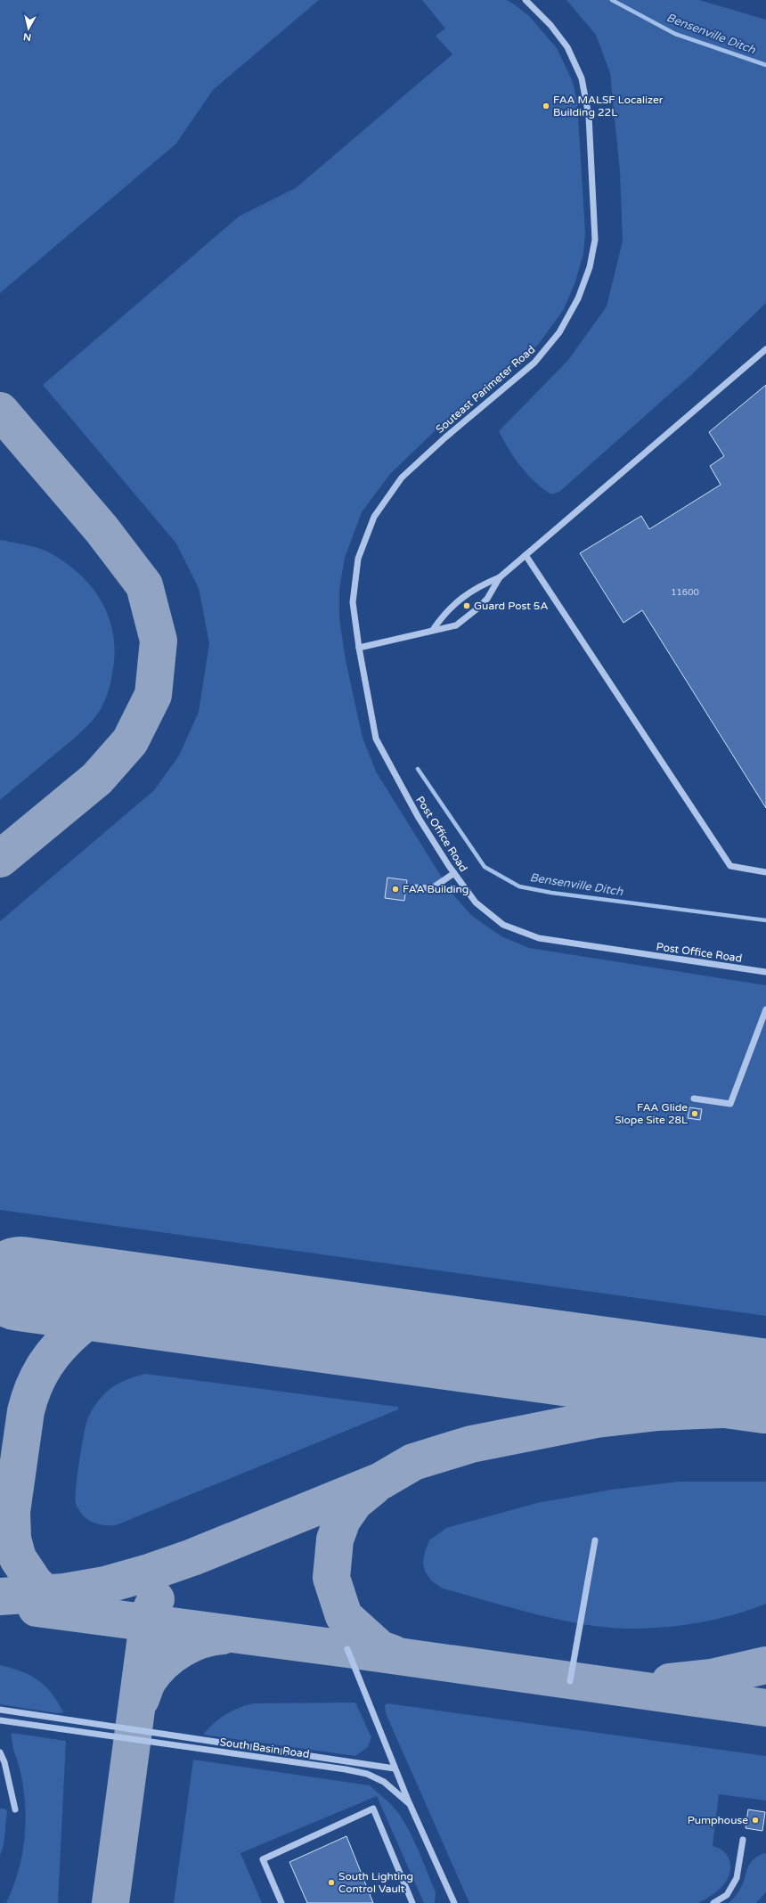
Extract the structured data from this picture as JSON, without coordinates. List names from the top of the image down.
{
  "streets": {
    "lane": ["Souteast Parimeter Road", "Post Office Road", "South Basin Road"]
  },
  "crossings": [
    ["Souteast Parimeter Road", "Post Office Road"]
  ],
  "water": ["Bensenville Ditch"],
  "places": [
    "FAA MALSF Localizer Building 22L",
    "Guard Post 5A",
    "FAA Building",
    "FAA Glide Slope Site 28L",
    "Pumphouse",
    "South Lighting Control Vault"
  ],
  "house_numbers": ["11600"],
  "north": "bottom"
}
